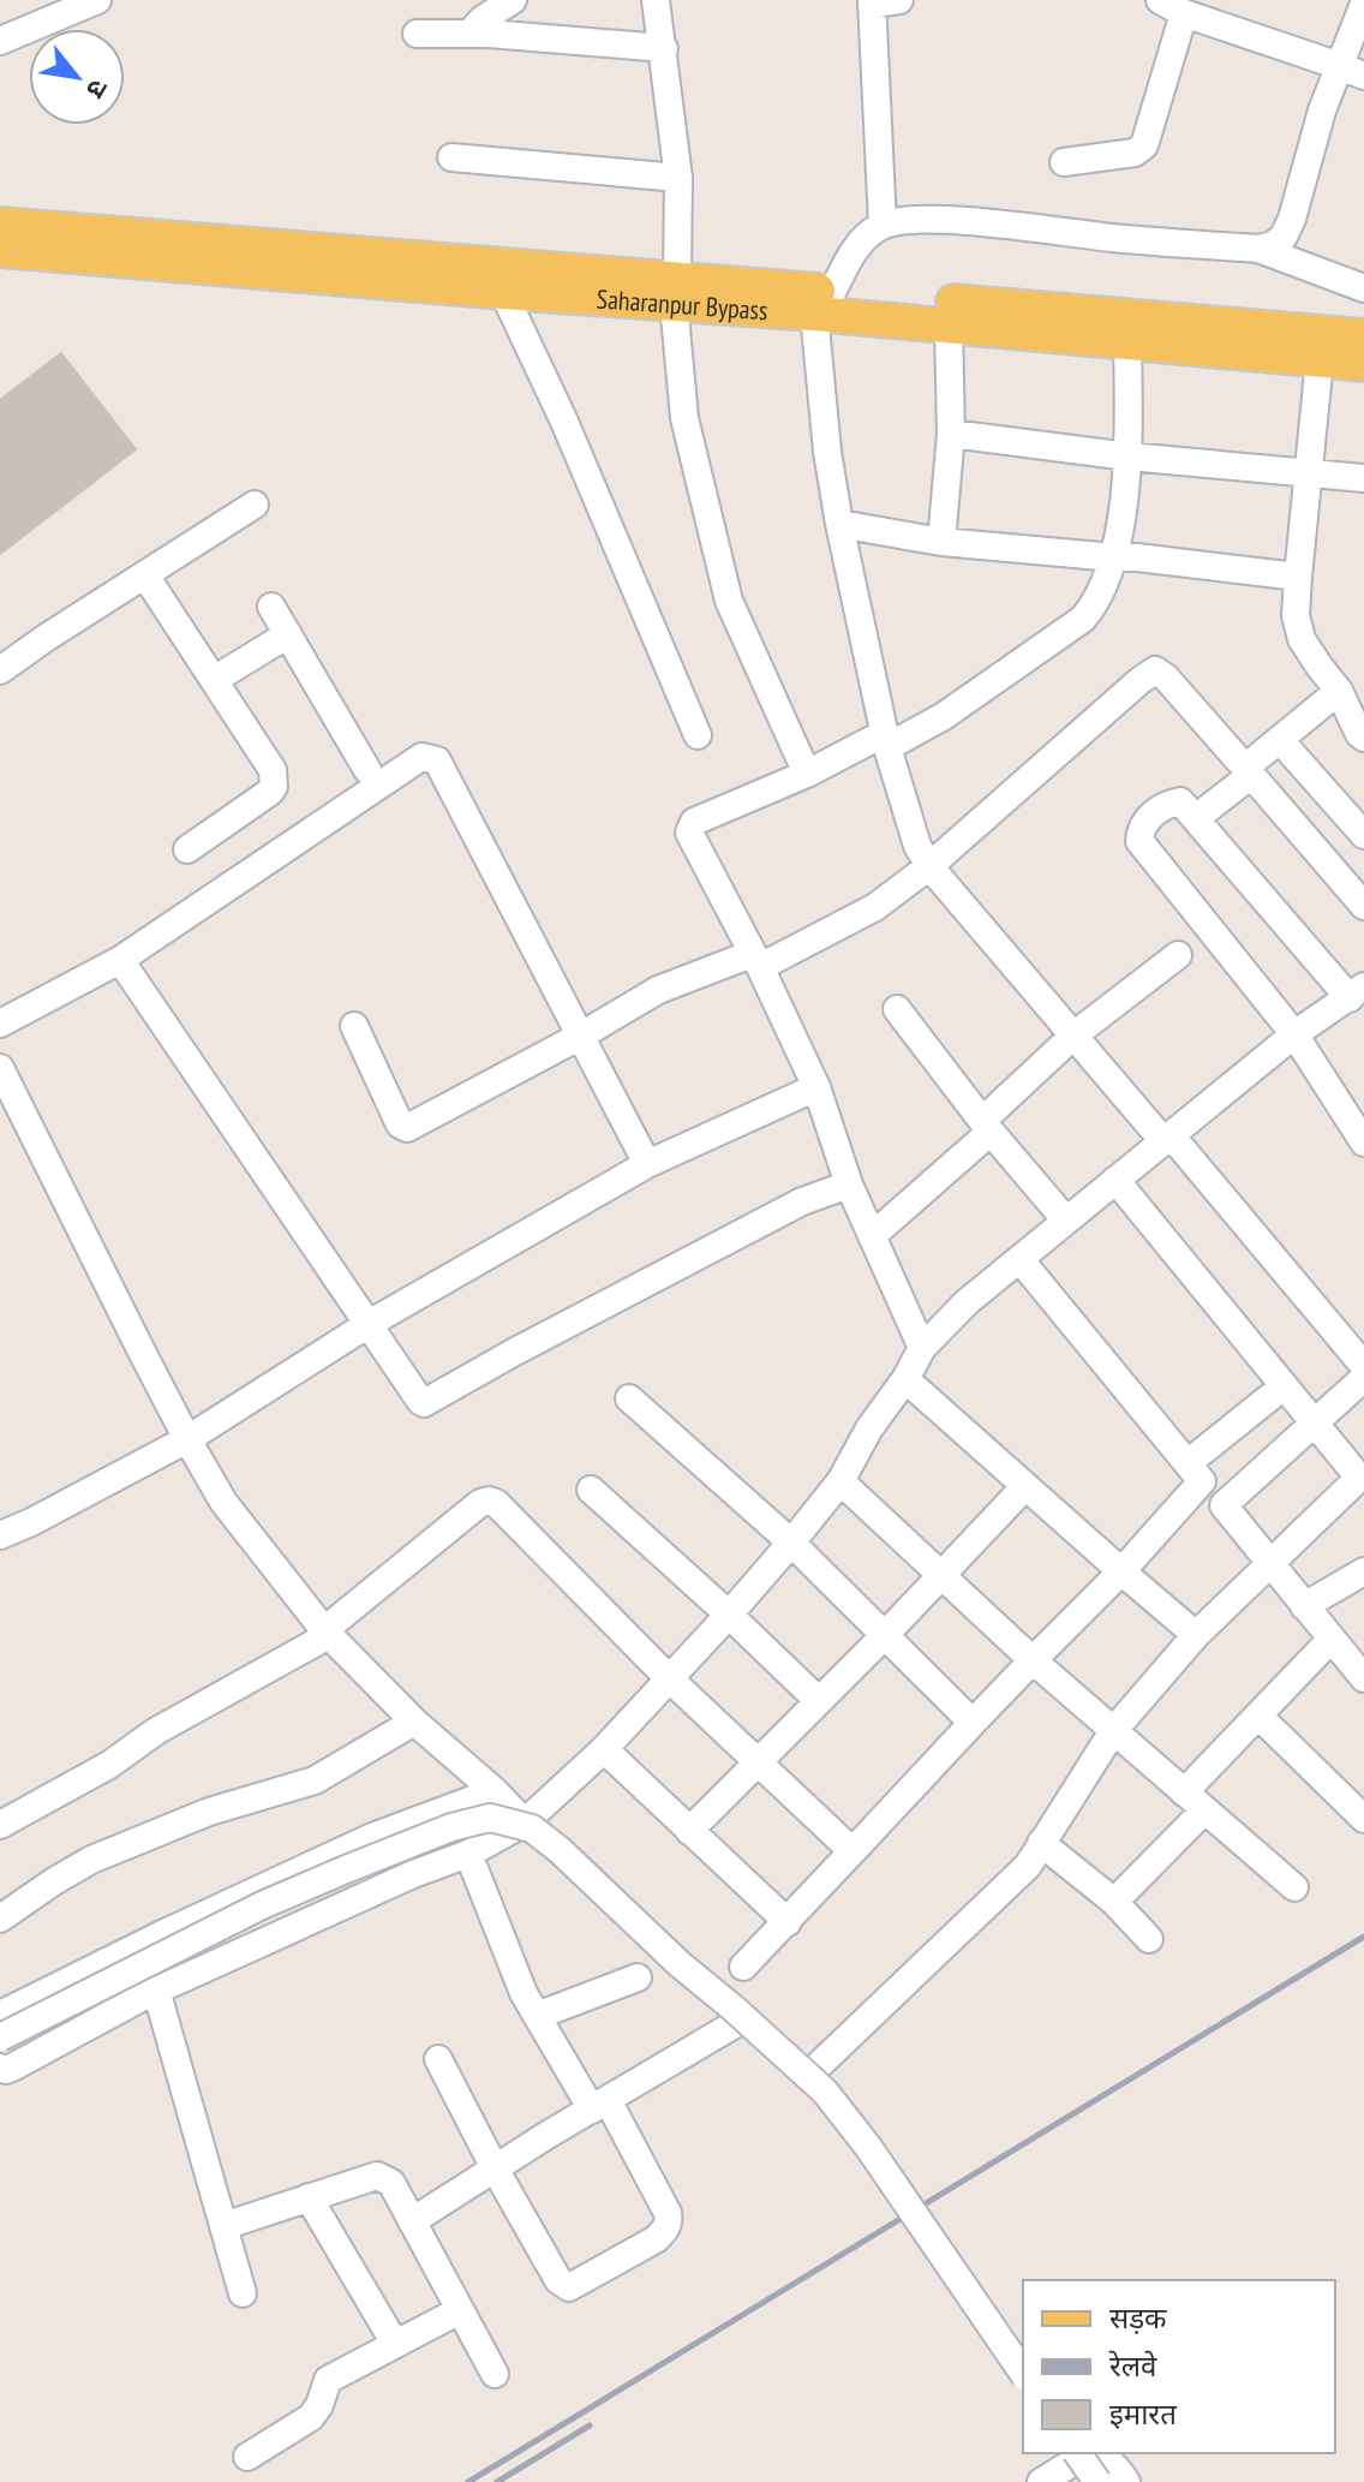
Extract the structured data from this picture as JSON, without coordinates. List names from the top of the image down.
{
  "streets": {
    "main road": ["Saharanpur Bypass"]
  },
  "legend": ["सड़क", "रेलवे", "इमारत"],
  "north": "bottom right"
}
